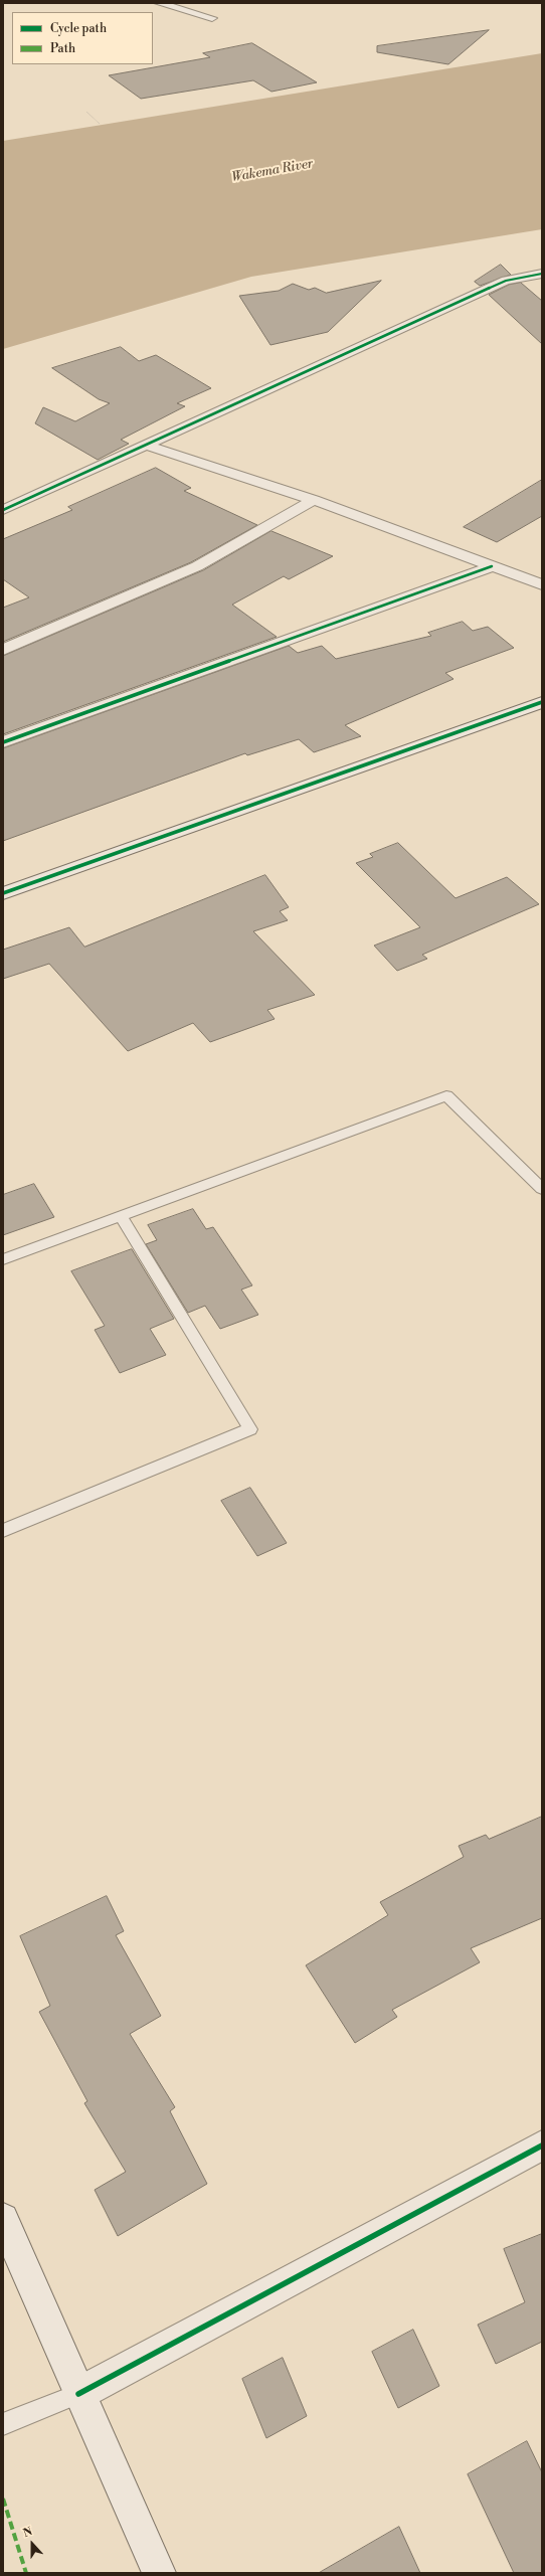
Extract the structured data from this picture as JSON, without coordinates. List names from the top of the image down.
{
  "water": ["Wakema River"],
  "legend": ["Cycle path", "Path"],
  "north": "top"
}
